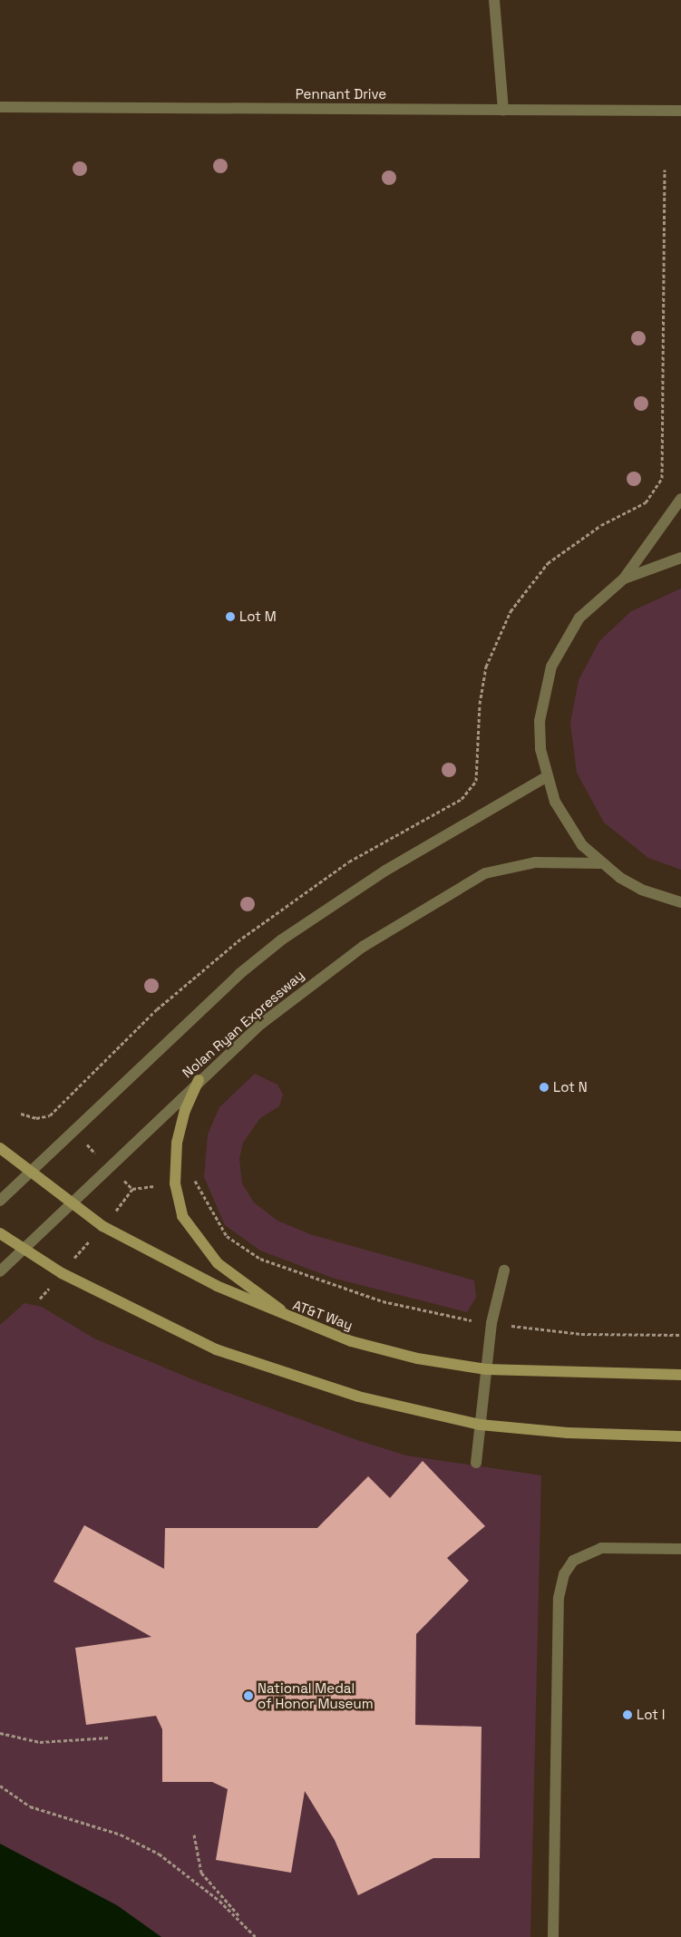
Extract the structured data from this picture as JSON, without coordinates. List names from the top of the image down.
{
  "streets": {
    "main road": ["AT&T Way"],
    "street": ["Pennant Drive", "Nolan Ryan Expressway"]
  },
  "crossings": [
    ["Nolan Ryan Expressway", "AT&T Way"]
  ],
  "places": [
    "Lot M",
    "Lot N",
    "National Medal of Honor Museum",
    "Lot I"
  ]
}
